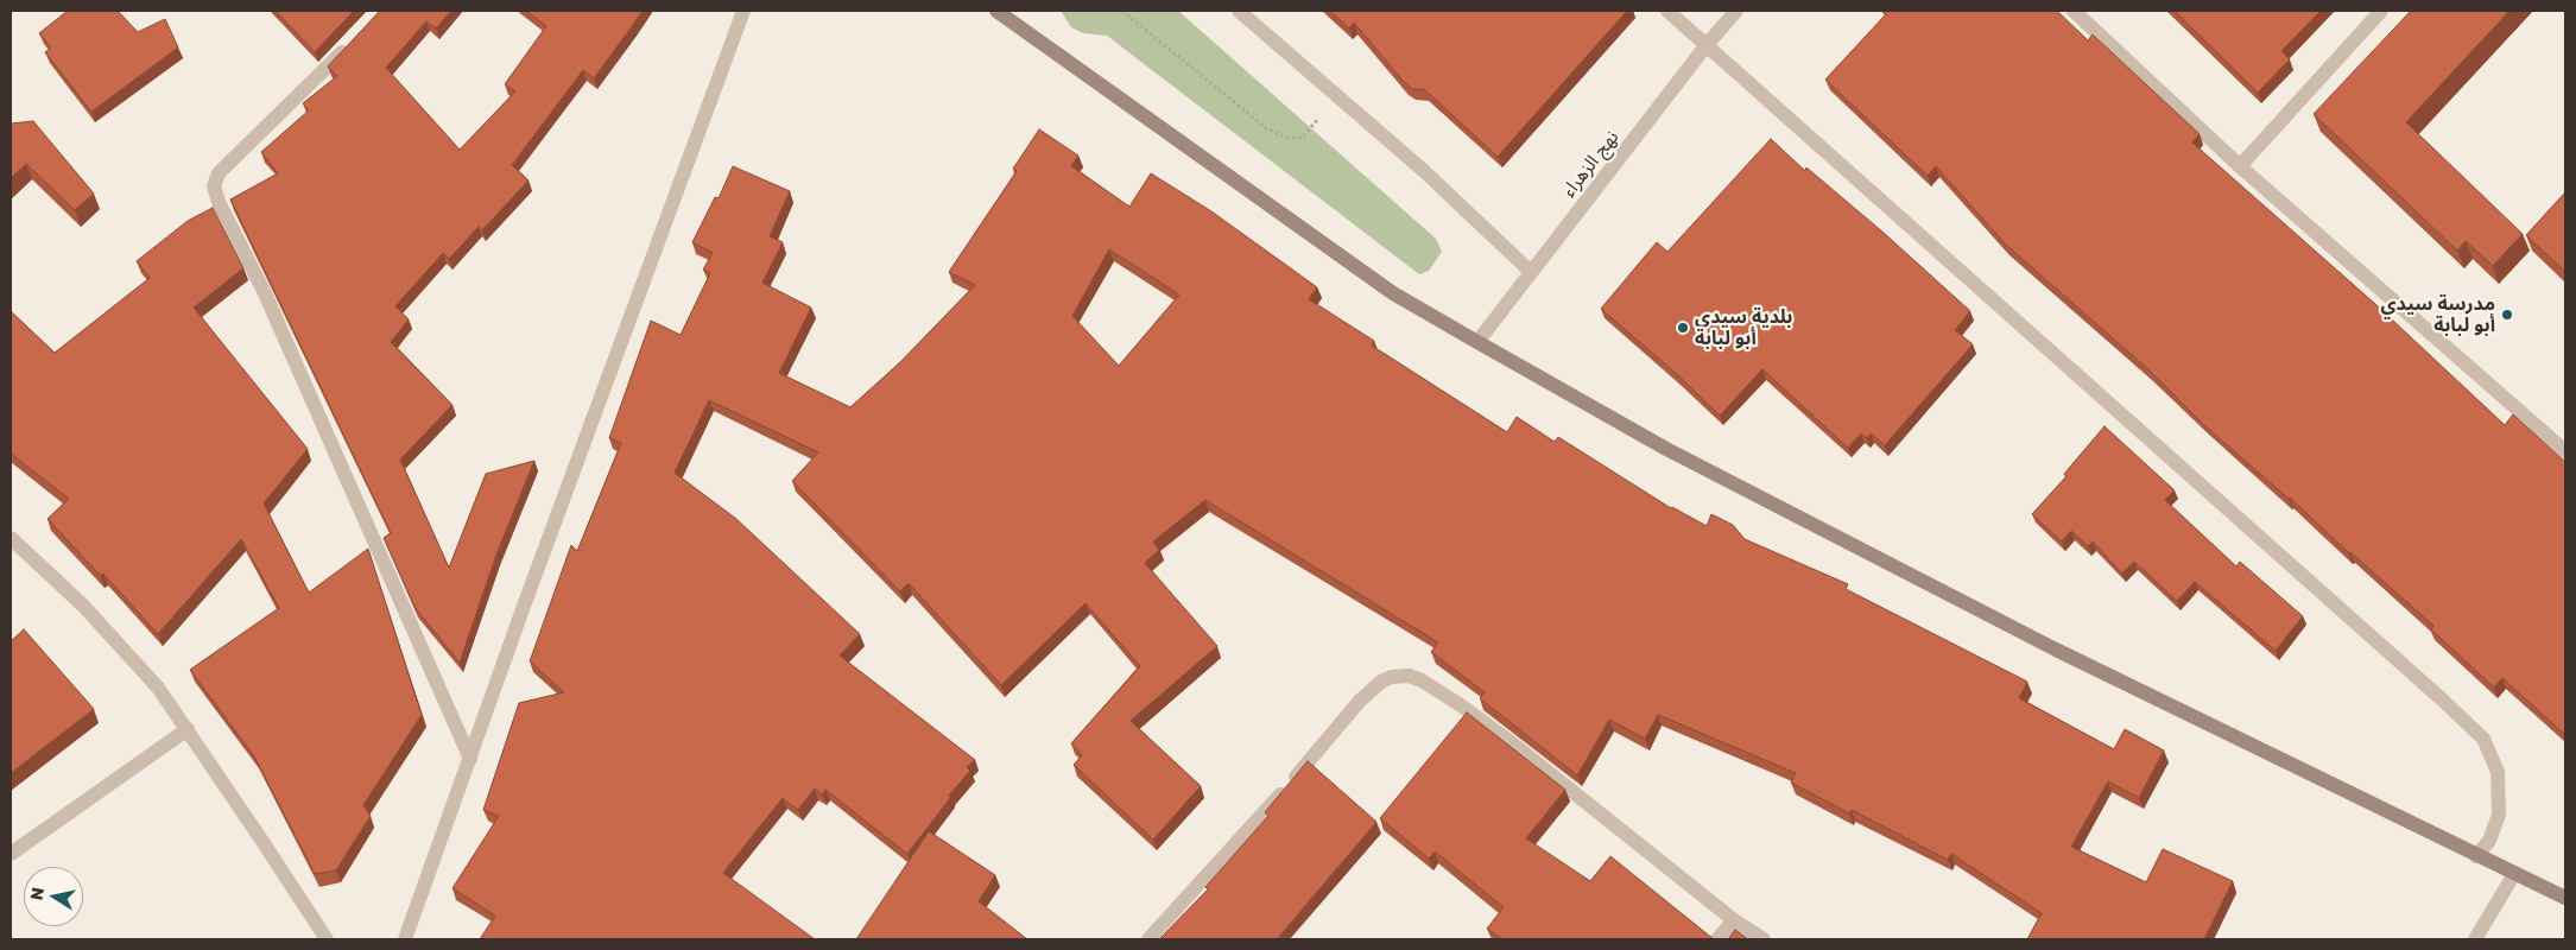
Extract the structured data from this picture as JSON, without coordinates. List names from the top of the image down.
{
  "streets": {
    "street": ["نهج الزهراء"]
  },
  "places": ["مدرسة سيدي أبو لبابة", "بلدية سيدي أبو لبابة"],
  "north": "left"
}
